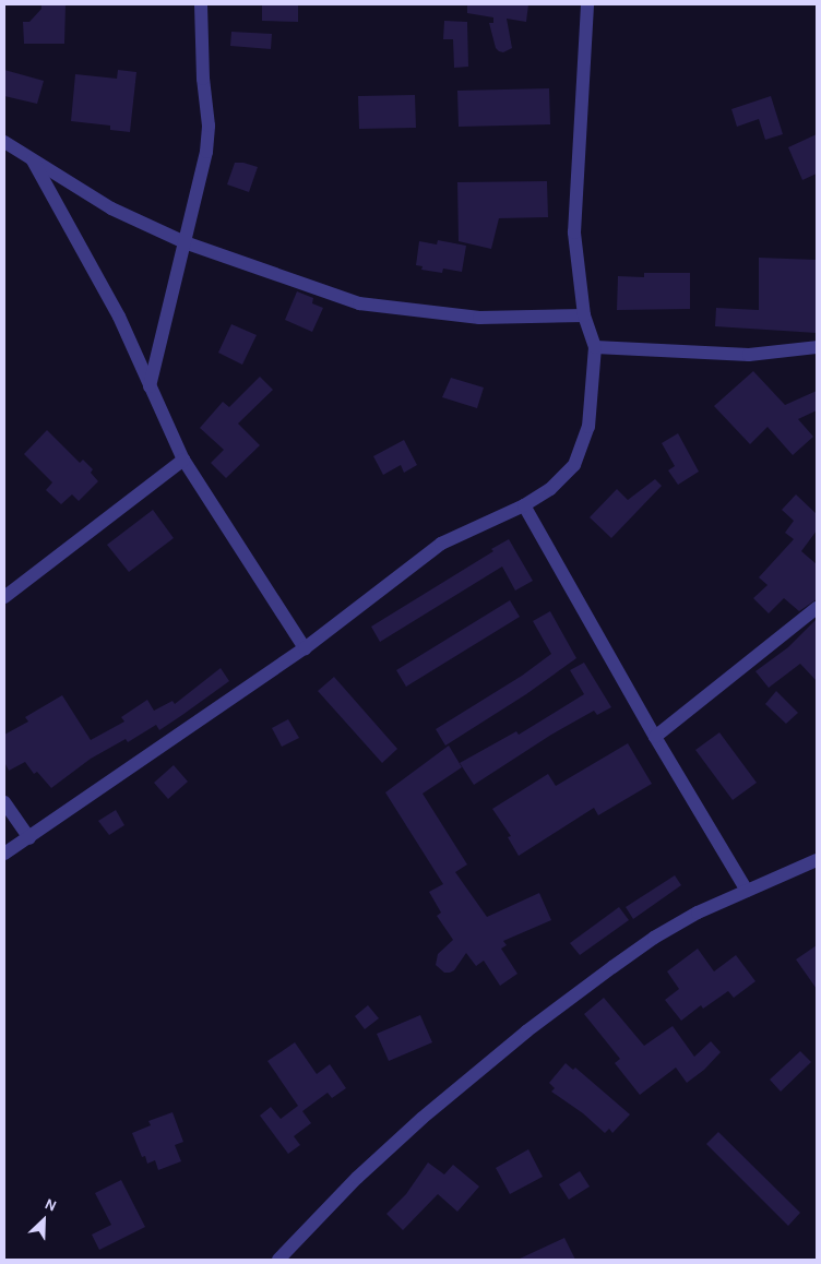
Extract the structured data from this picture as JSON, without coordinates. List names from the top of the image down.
{
  "north": "top right"
}
